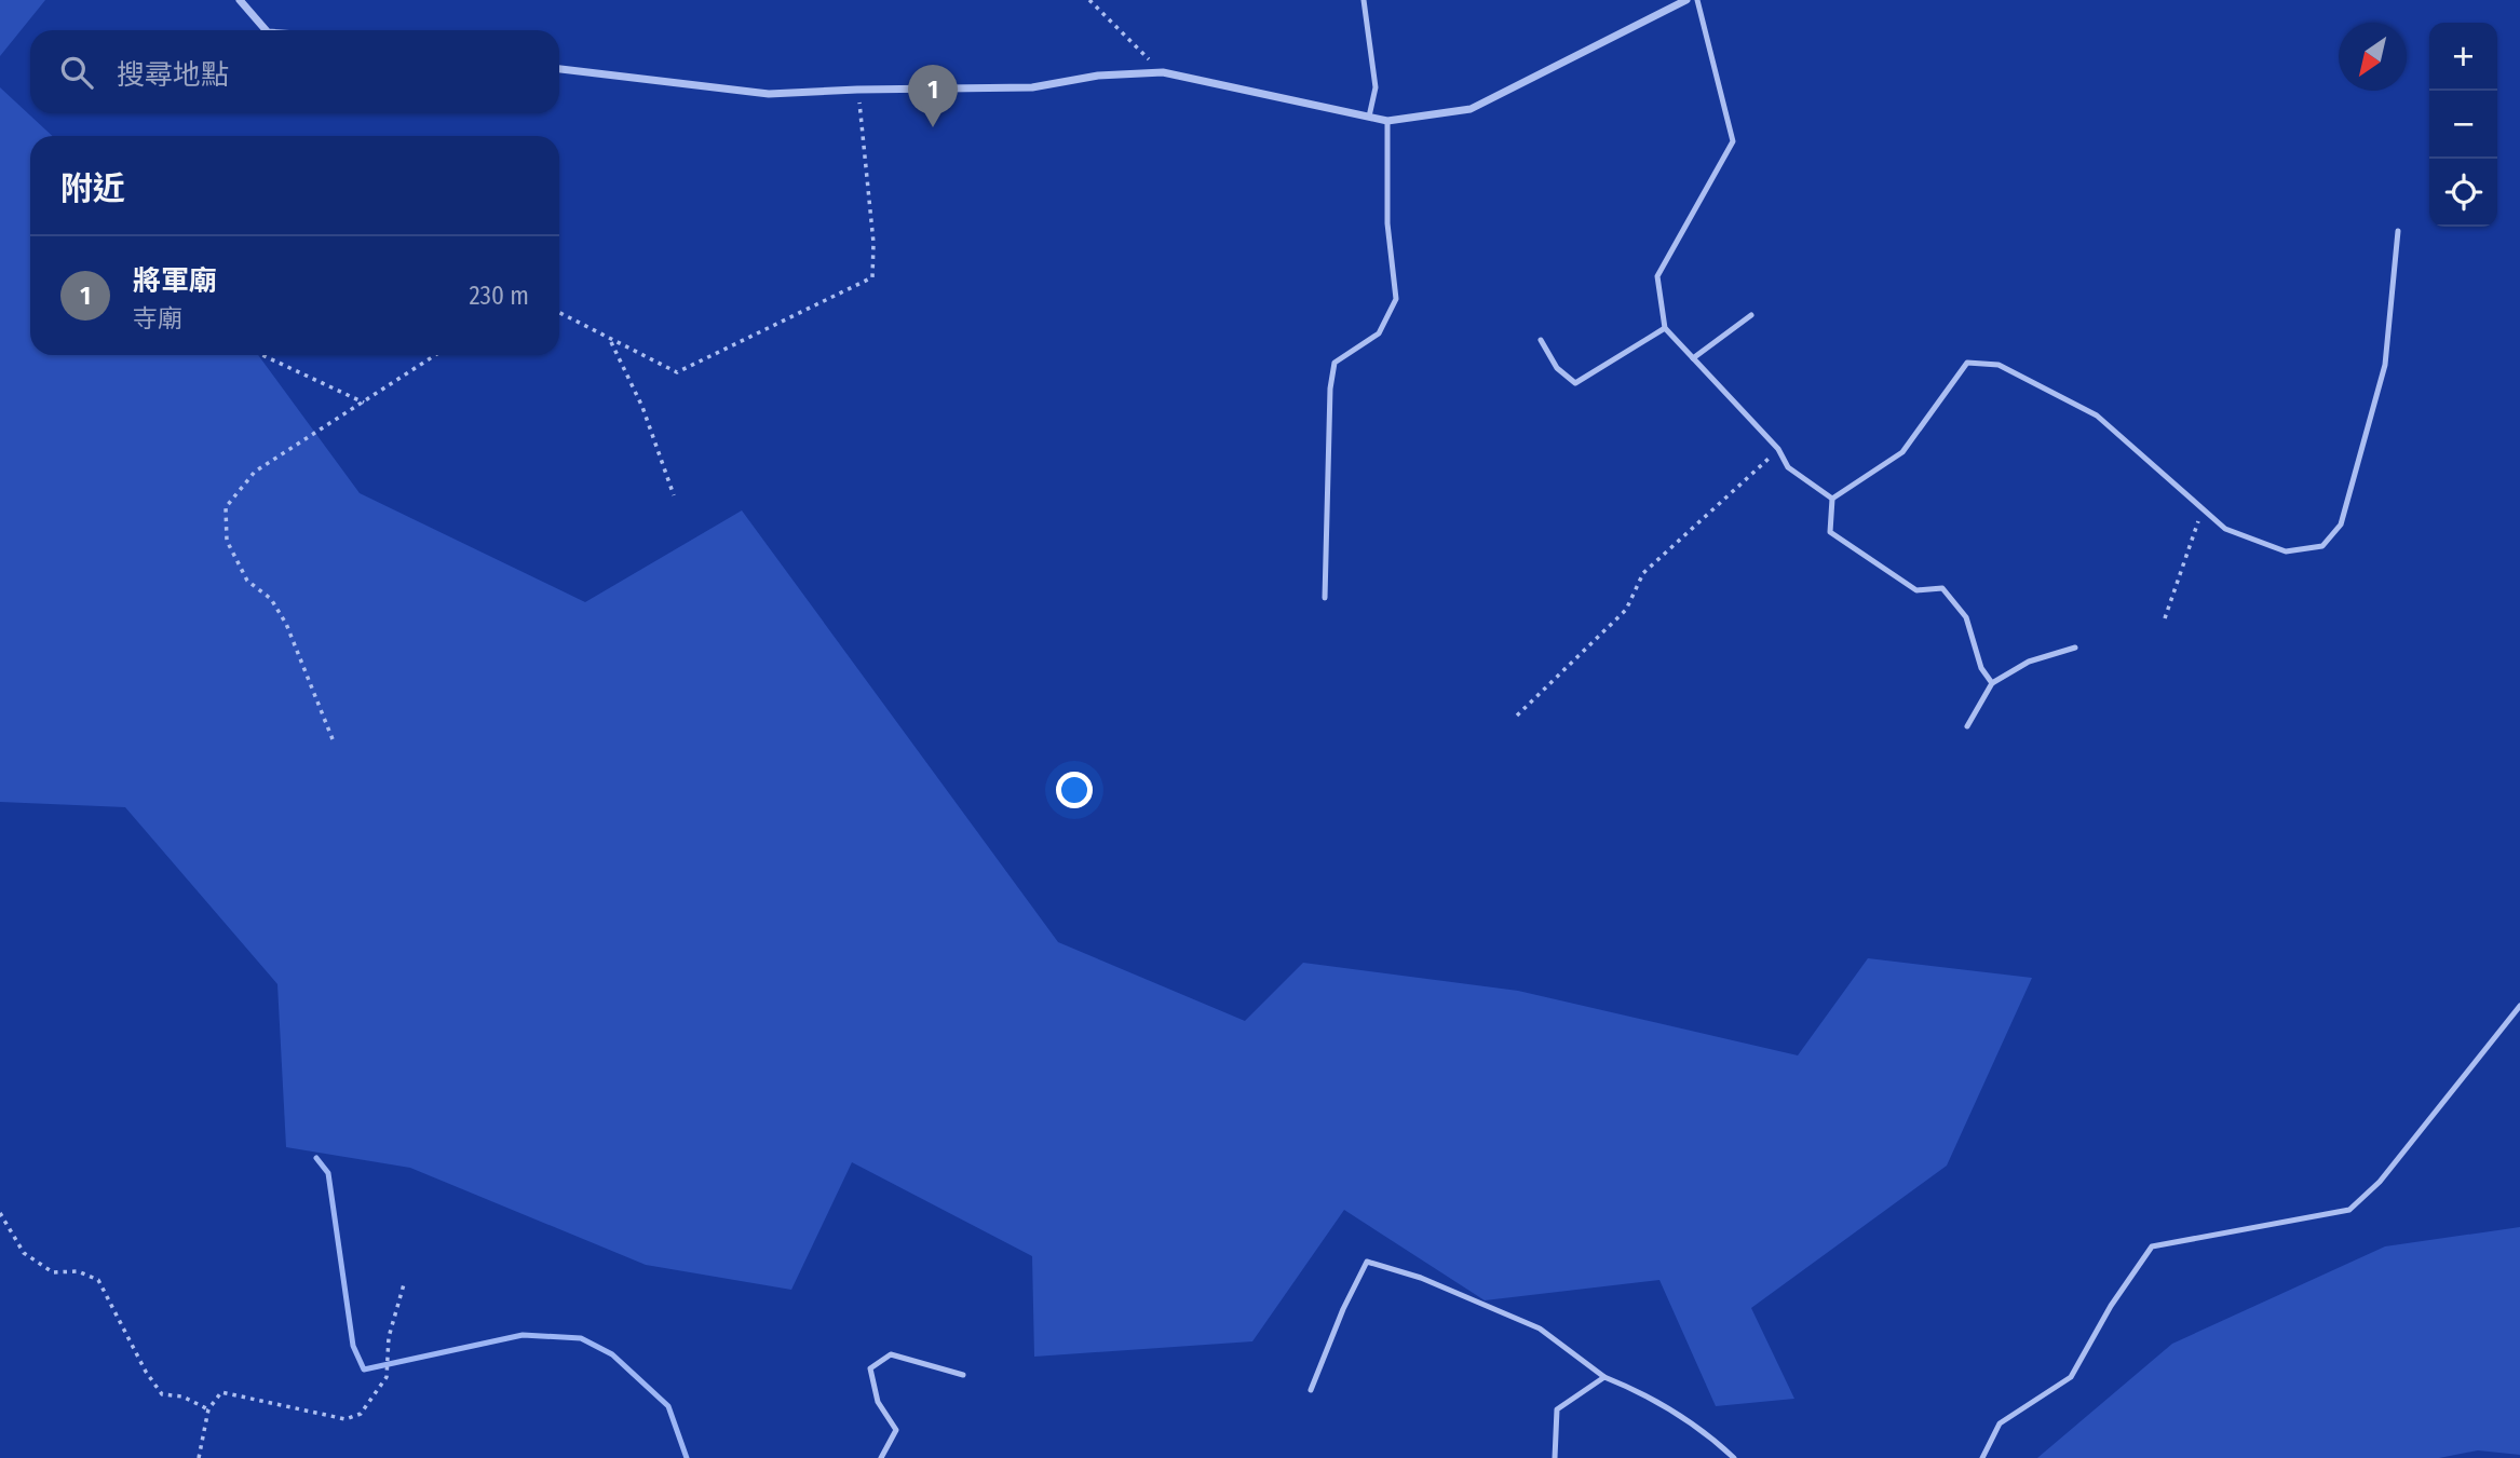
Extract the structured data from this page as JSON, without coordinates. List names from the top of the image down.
{
  "north": "bottom left",
  "page": {
    "map_buttons": ["+", "−"],
    "search": "搜尋地點",
    "pins": "1",
    "heading": "附近",
    "list": [
      {
        "mark": "1",
        "name": "將軍廟",
        "note": "寺廟",
        "value": "230 m"
      }
    ]
  }
}
